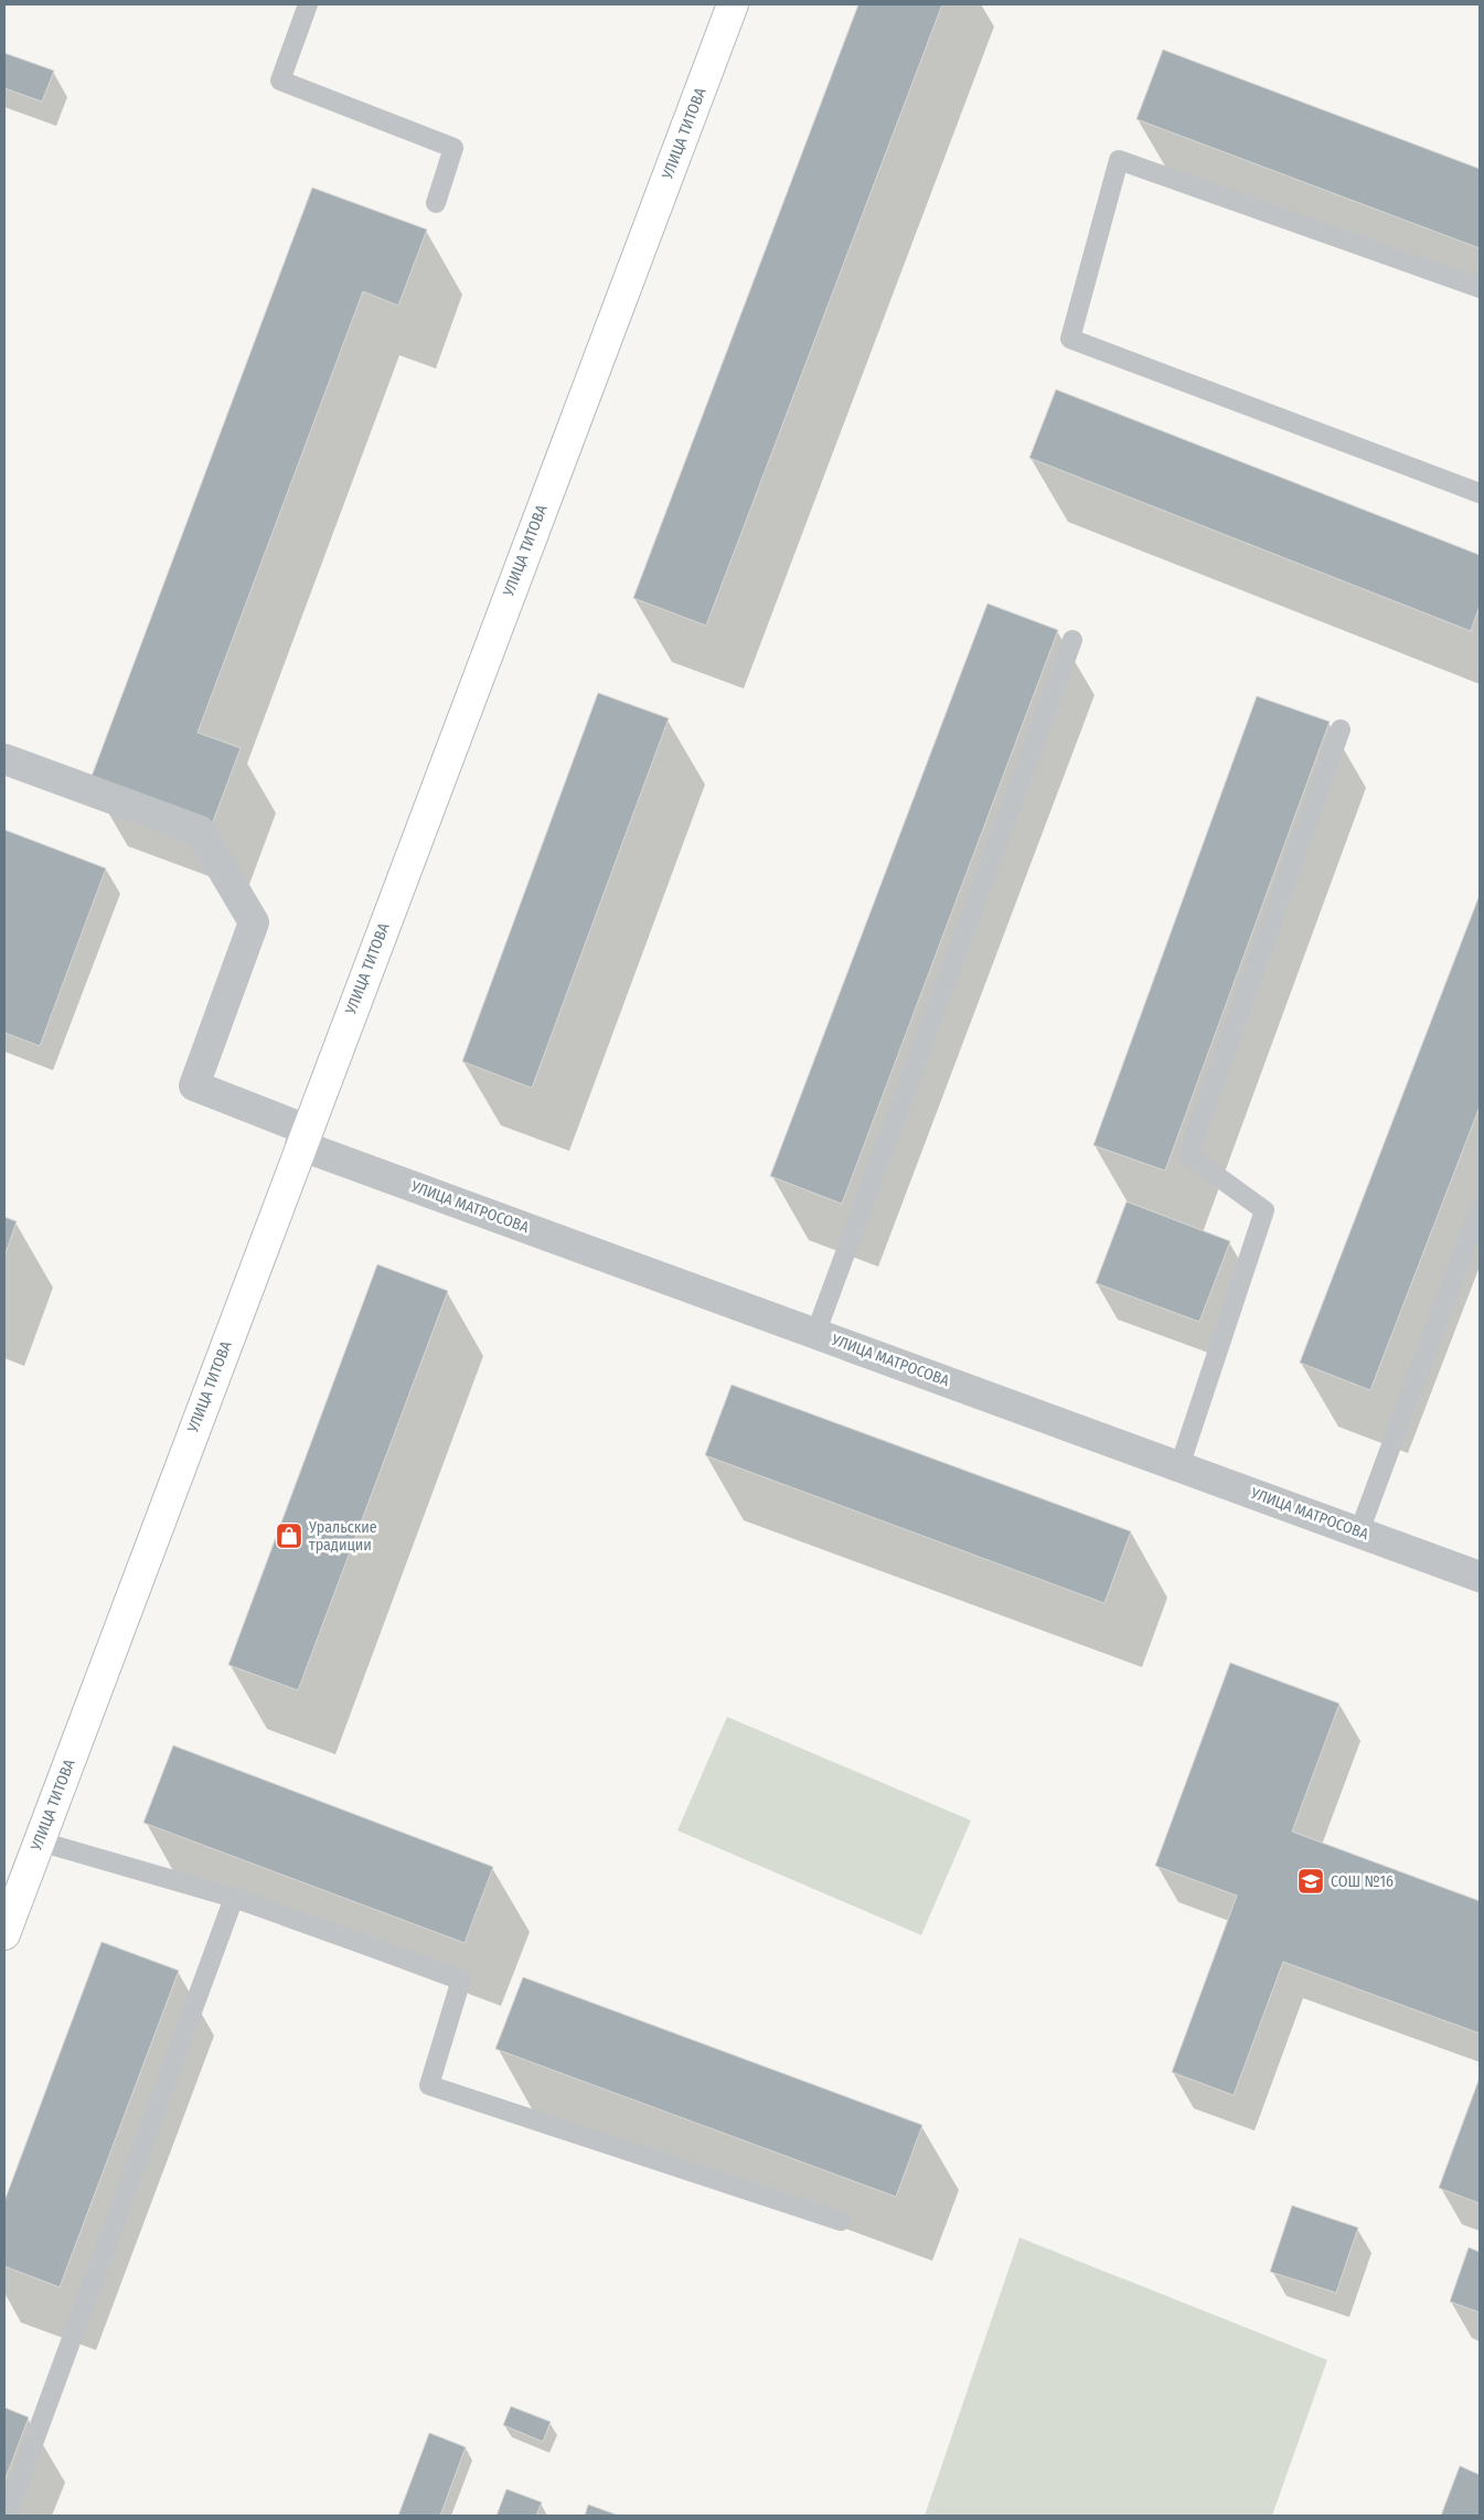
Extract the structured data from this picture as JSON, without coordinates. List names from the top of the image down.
{
  "streets": {
    "street": ["УЛИЦА ТИТОВА", "УЛИЦА МАТРОСОВА"]
  },
  "crossings": [
    ["УЛИЦА ТИТОВА", "УЛИЦА МАТРОСОВА"]
  ],
  "places": {
    "shop": ["Уральские традиции"],
    "school or university": ["СОШ №16"]
  }
}
